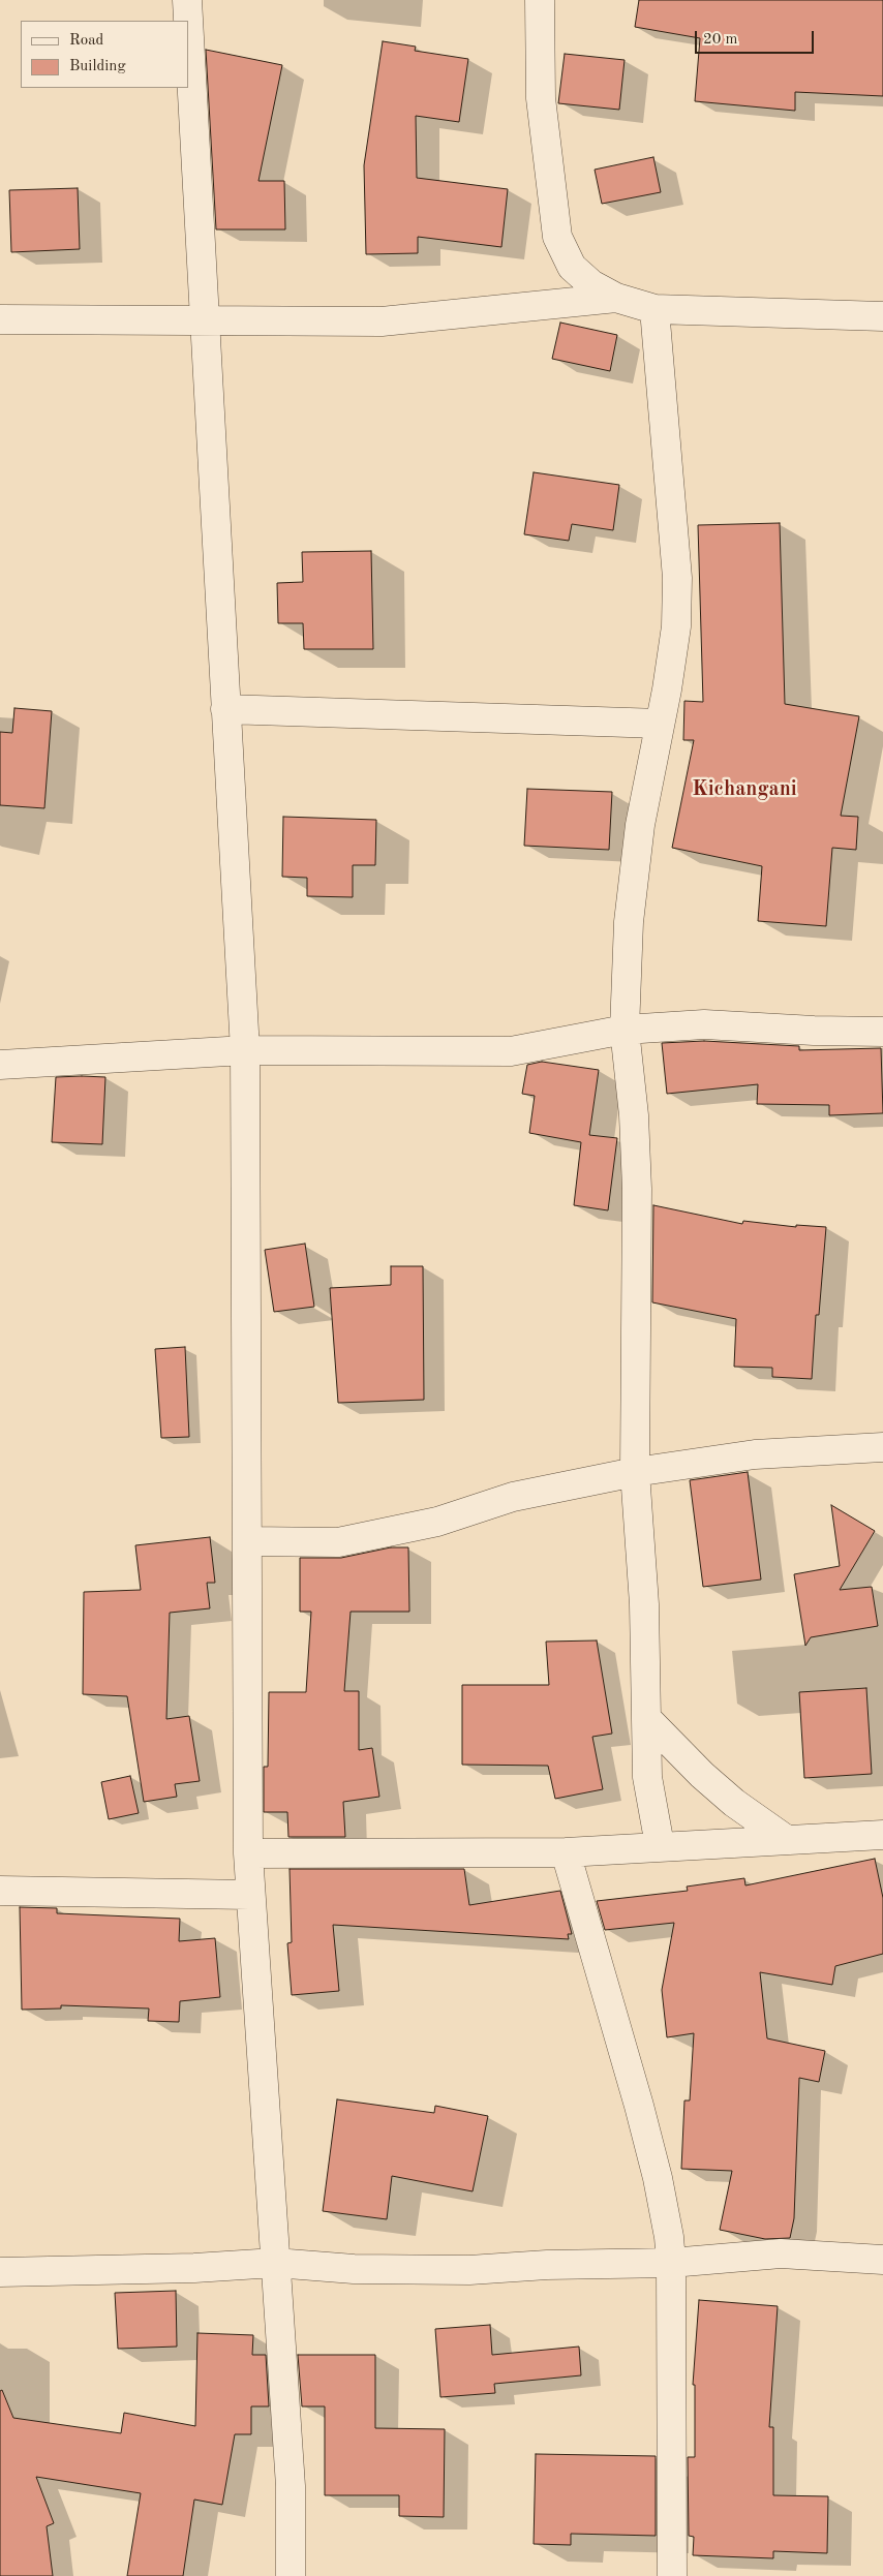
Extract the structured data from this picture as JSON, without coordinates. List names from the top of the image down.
{
  "districts": ["Kichangani"],
  "legend": ["Road", "Building"],
  "scale_bar": "20 m"
}
